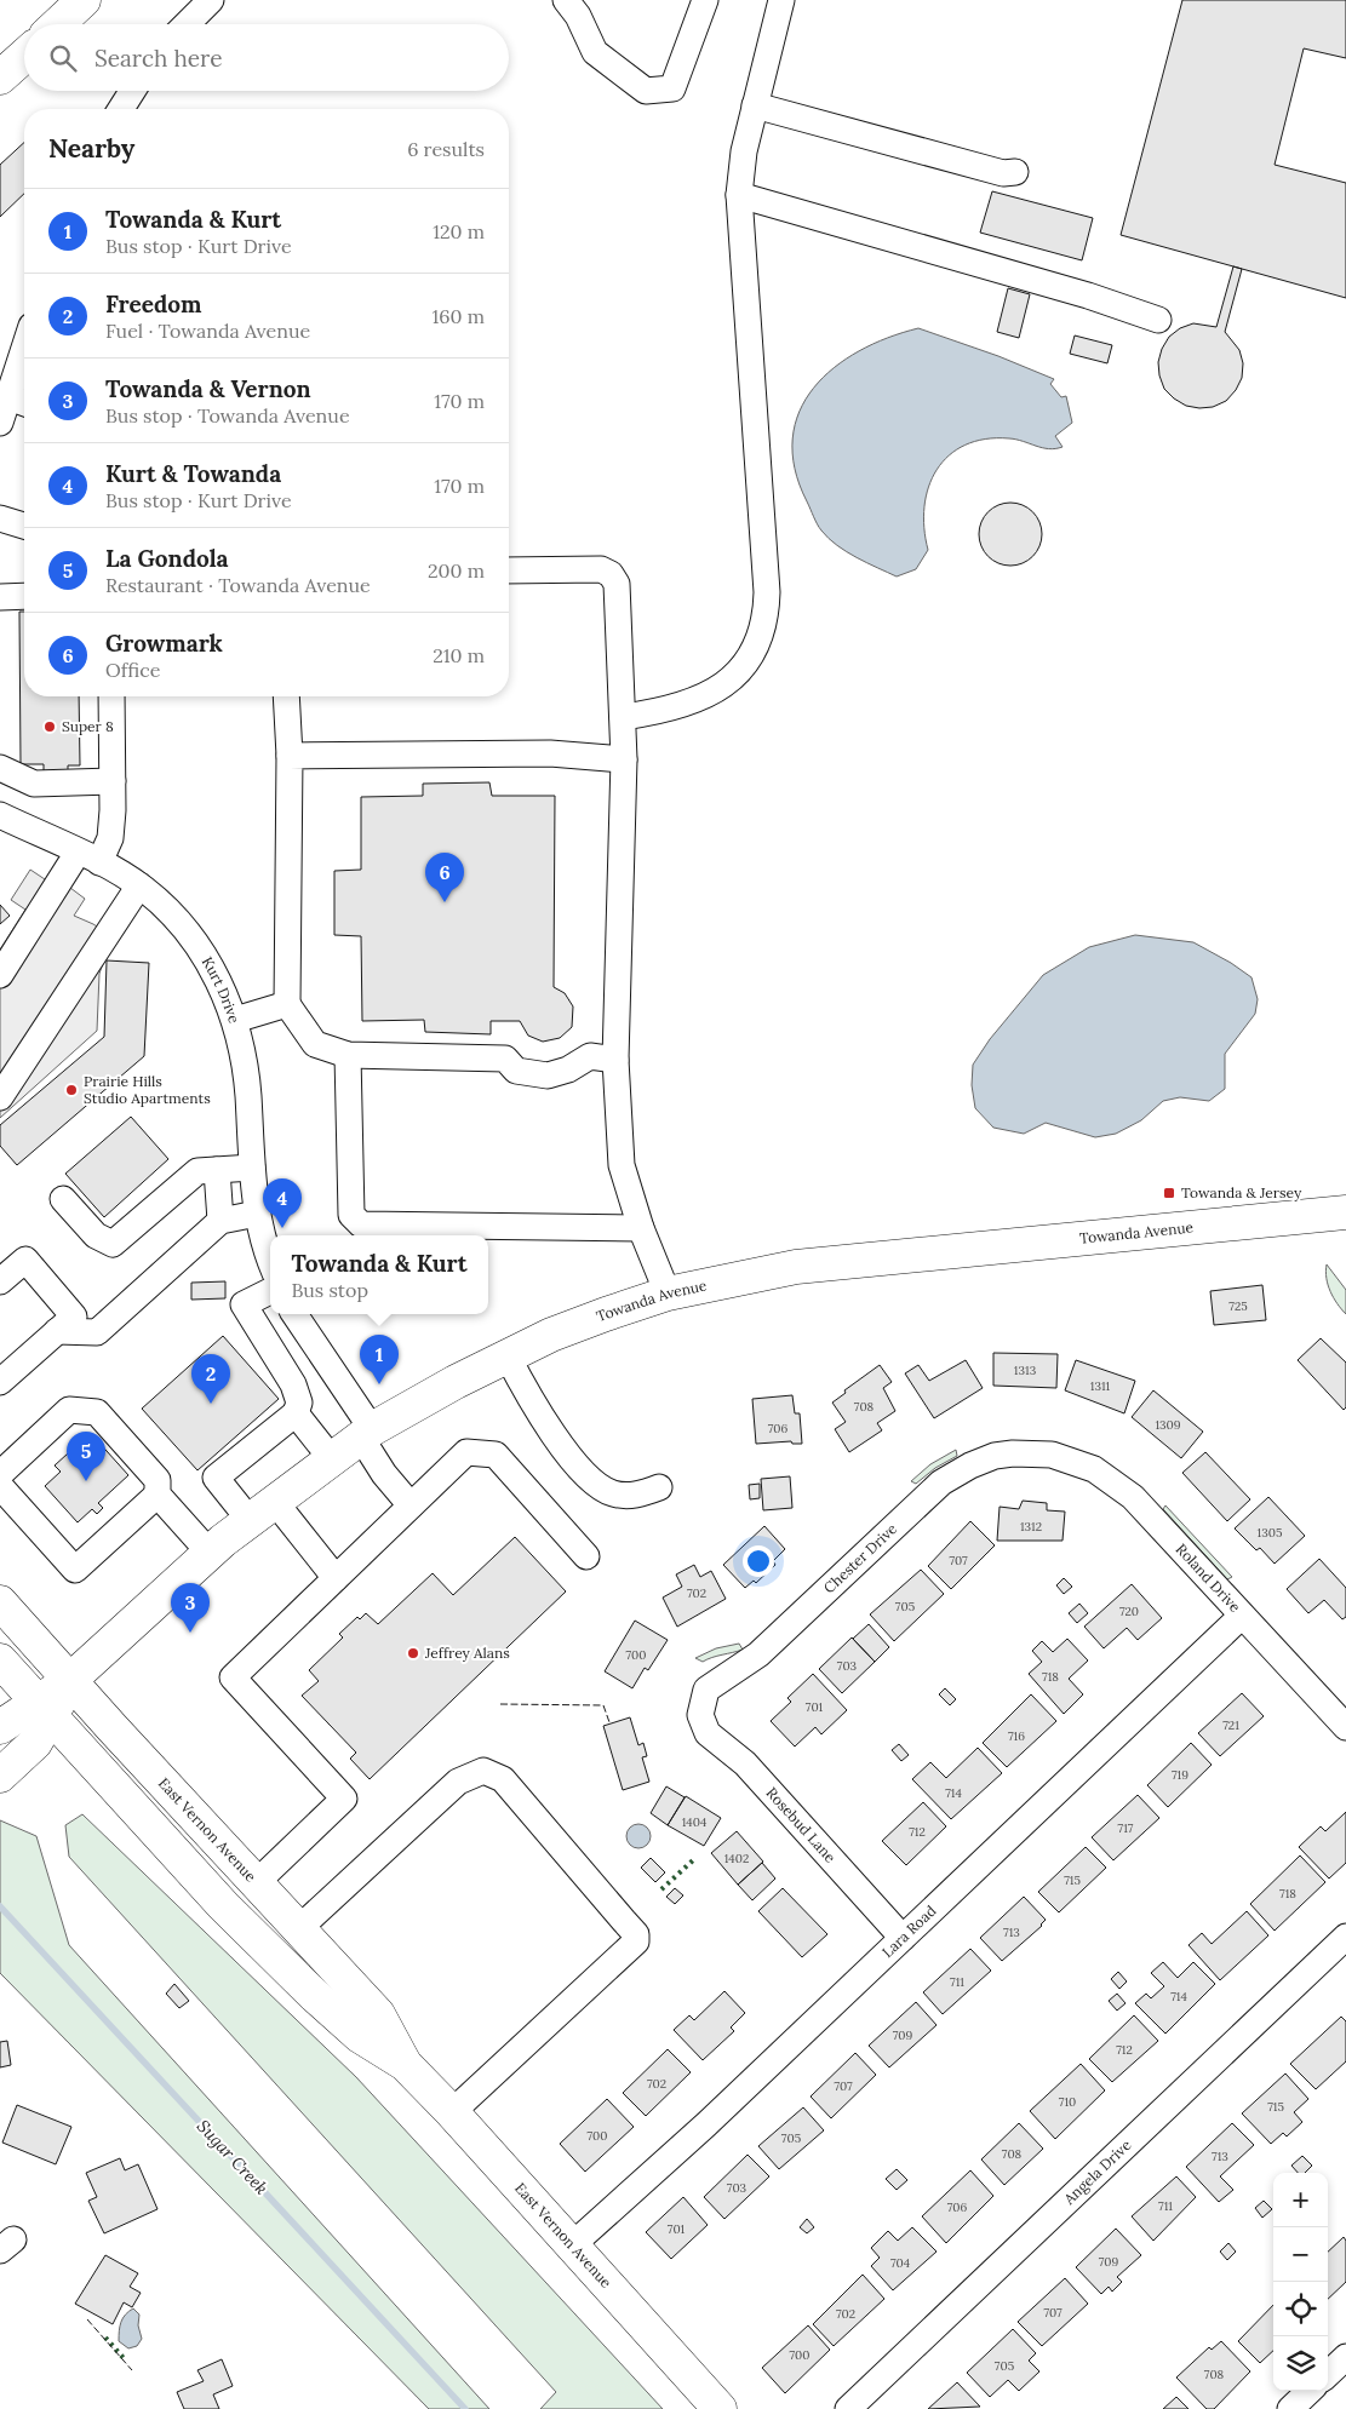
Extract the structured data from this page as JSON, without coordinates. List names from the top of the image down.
{
  "streets": {
    "main road": ["Towanda Avenue", "East Vernon Avenue"],
    "street": [
      "Kurt Drive",
      "Chester Drive",
      "Roland Drive",
      "Rosebud Lane",
      "Lara Road",
      "Angela Drive"
    ]
  },
  "crossings": [
    ["Towanda Avenue", "East Vernon Avenue"],
    ["Chester Drive", "Roland Drive"],
    ["Chester Drive", "Rosebud Lane"],
    ["Roland Drive", "Lara Road"],
    ["Rosebud Lane", "Lara Road"],
    ["East Vernon Avenue", "Lara Road"]
  ],
  "water": ["Sugar Creek"],
  "places": {
    "other": ["Super 8", "Prairie Hills Studio Apartments", "Jeffrey Alans"],
    "transit": ["Towanda & Jersey"]
  },
  "house_numbers": [
    "725",
    "1313",
    "1311",
    "708",
    "1309",
    "706",
    "1312",
    "1305",
    "707",
    "702",
    "705",
    "720",
    "700",
    "703",
    "718",
    "701",
    "721",
    "716",
    "719",
    "714",
    "1404",
    "717",
    "712",
    "1402",
    "715",
    "718",
    "713",
    "711",
    "714",
    "709",
    "712",
    "702",
    "707",
    "710",
    "715",
    "700",
    "705",
    "708",
    "713",
    "703",
    "711",
    "706",
    "701",
    "709",
    "704",
    "707",
    "702",
    "700",
    "705",
    "708"
  ],
  "page": {
    "search": "Search here",
    "heading": ["Nearby", "6 results"],
    "list": [
      {
        "mark": "1",
        "name": "Towanda & Kurt",
        "note": "Bus stop · Kurt Drive",
        "value": "120 m"
      },
      {
        "mark": "2",
        "name": "Freedom",
        "note": "Fuel · Towanda Avenue",
        "value": "160 m"
      },
      {
        "mark": "3",
        "name": "Towanda & Vernon",
        "note": "Bus stop · Towanda Avenue",
        "value": "170 m"
      },
      {
        "mark": "4",
        "name": "Kurt & Towanda",
        "note": "Bus stop · Kurt Drive",
        "value": "170 m"
      },
      {
        "mark": "5",
        "name": "La Gondola",
        "note": "Restaurant · Towanda Avenue",
        "value": "200 m"
      },
      {
        "mark": "6",
        "name": "Growmark",
        "note": "Office",
        "value": "210 m"
      }
    ],
    "pins": [
      "6",
      "4",
      "1",
      "2",
      "5",
      "3"
    ],
    "popup": ["Towanda & Kurt", "Bus stop"],
    "map_buttons": ["+", "−"]
  }
}
